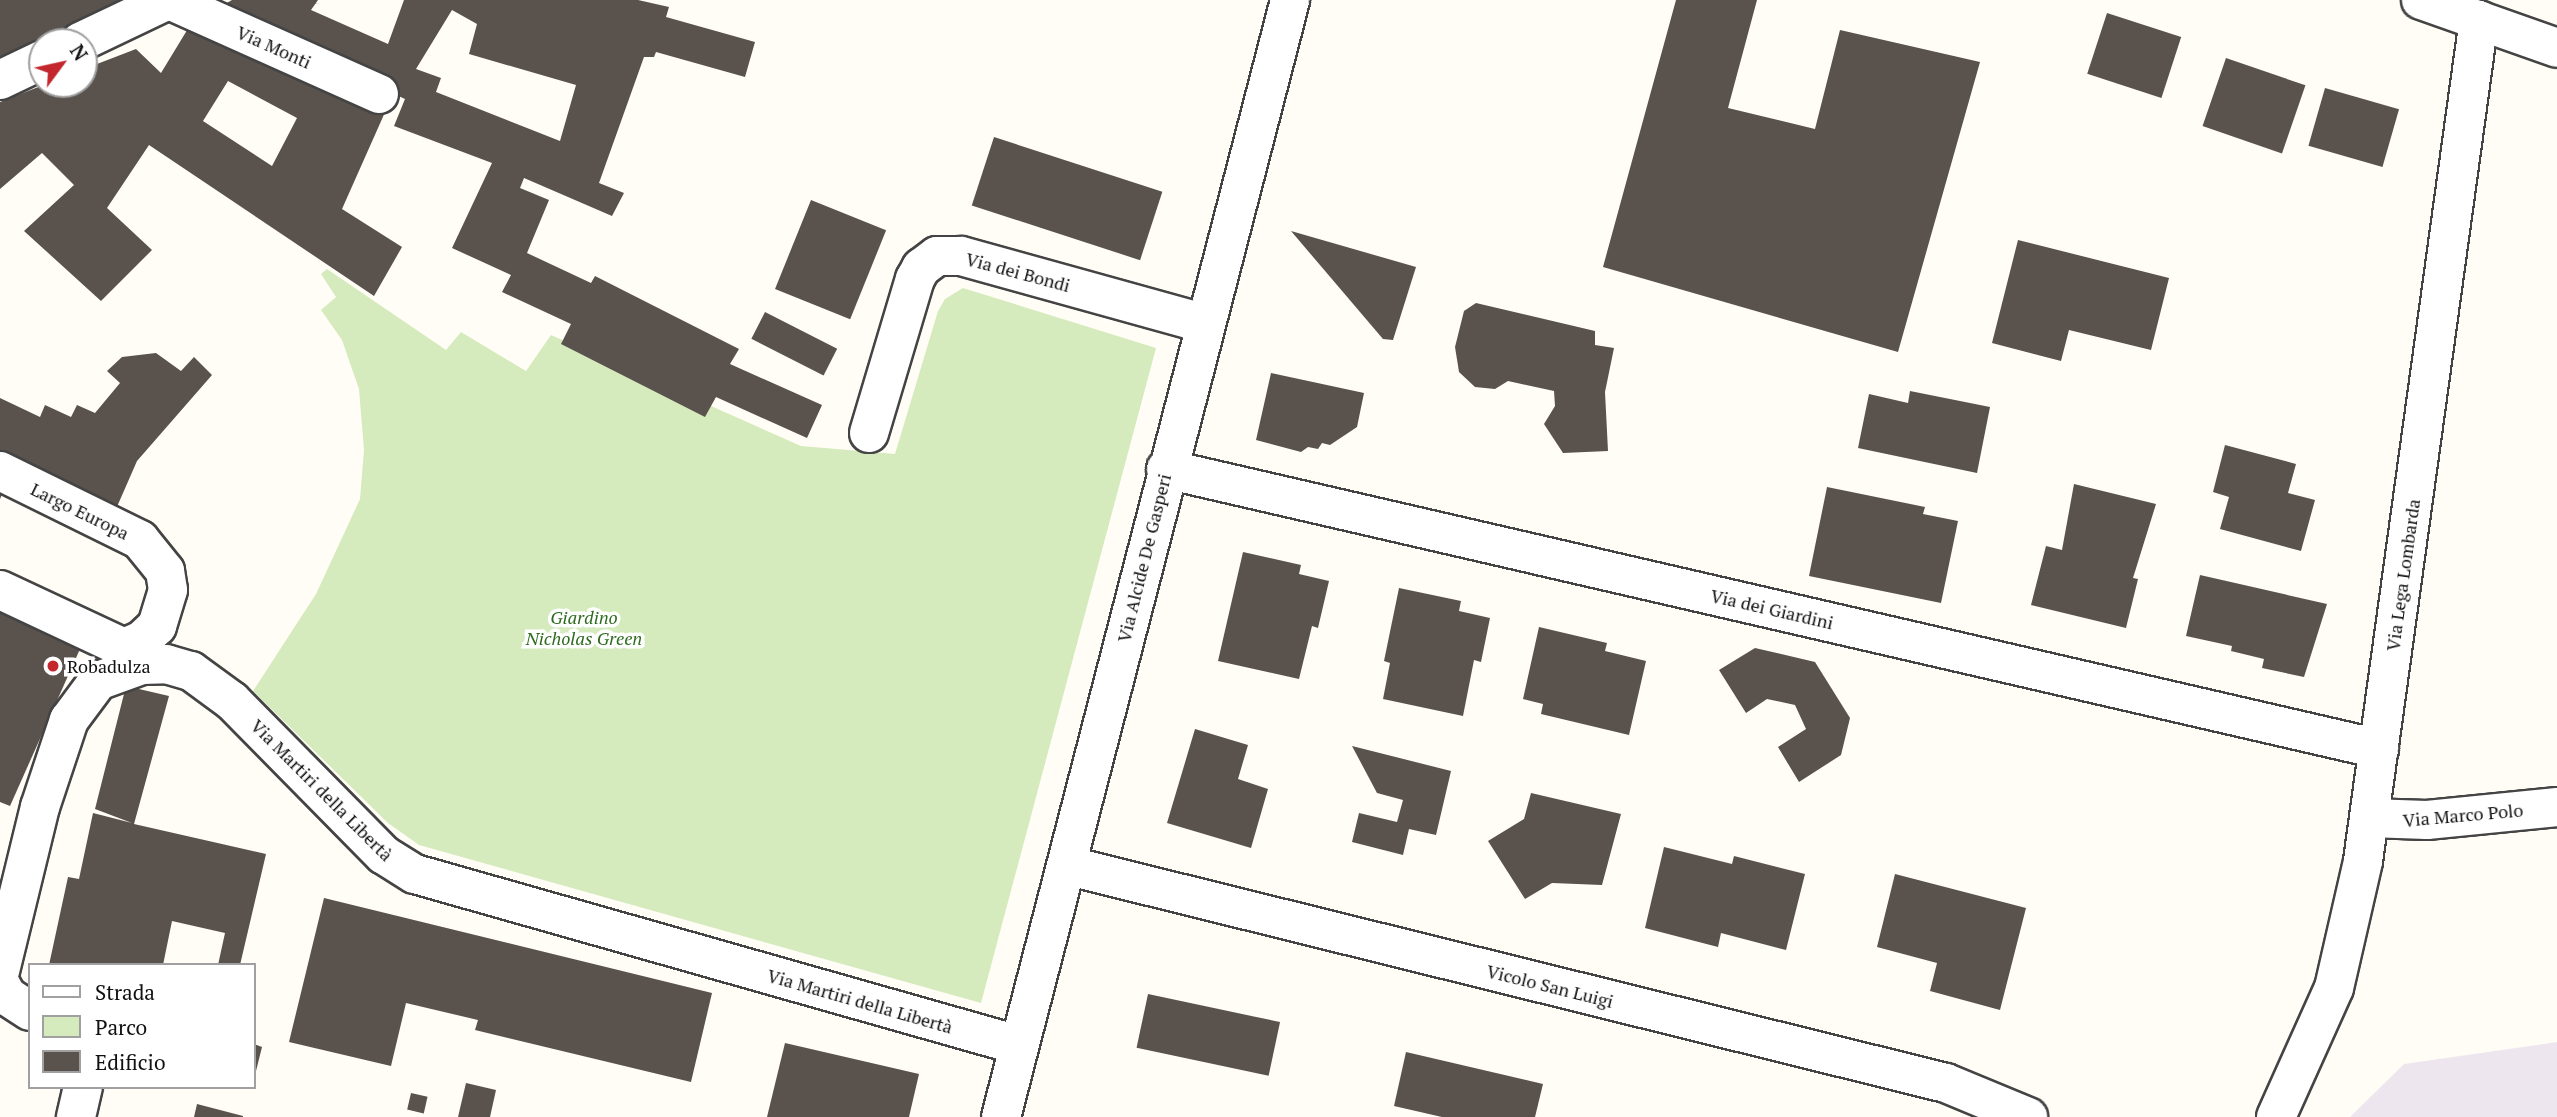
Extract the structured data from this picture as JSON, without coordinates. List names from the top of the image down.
{
  "streets": {
    "street": [
      "Via Monti",
      "Via dei Bondi",
      "Largo Europa",
      "Via Alcide De Gasperi",
      "Via Lega Lombarda",
      "Via dei Giardini",
      "Via Martiri della Libertà",
      "Via Marco Polo",
      "Vicolo San Luigi"
    ]
  },
  "crossings": [
    ["Via dei Bondi", "Via Alcide De Gasperi"],
    ["Via Alcide De Gasperi", "Via dei Giardini"],
    ["Via Alcide De Gasperi", "Via Martiri della Libertà"],
    ["Via Alcide De Gasperi", "Vicolo San Luigi"],
    ["Via Lega Lombarda", "Via dei Giardini"],
    ["Via Lega Lombarda", "Via Marco Polo"]
  ],
  "parks": ["Giardino Nicholas Green"],
  "places": ["Robadulza"],
  "legend": ["Strada", "Parco", "Edificio"],
  "north": "top right"
}
